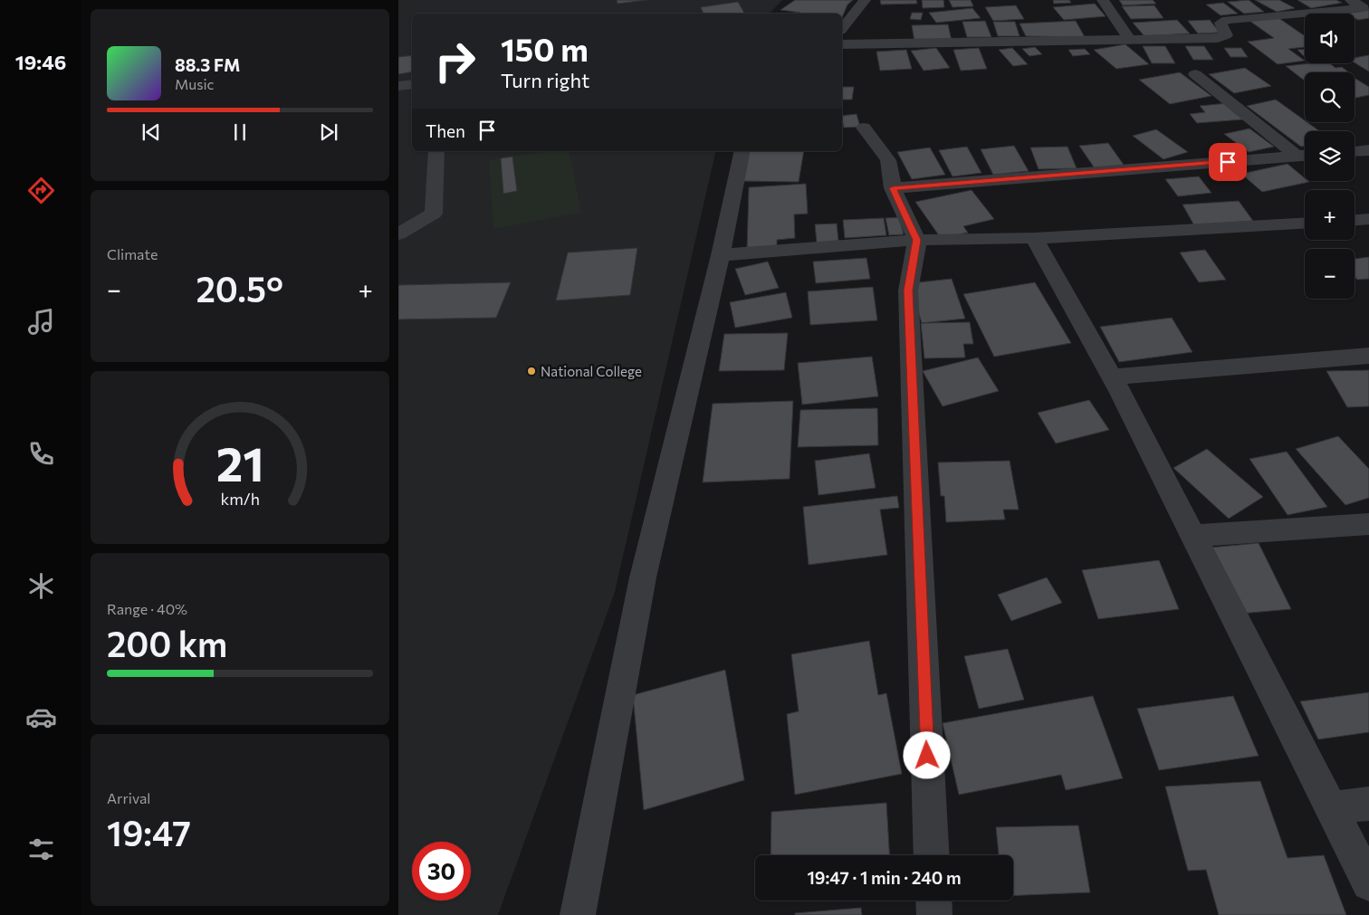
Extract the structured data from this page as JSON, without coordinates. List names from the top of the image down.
{
  "places": ["National College"],
  "page": {
    "tabs": "19:46",
    "map_buttons": ["+", "−"],
    "turn": ["150 m", "Turn right"],
    "song": ["88.3 FM", "Music"],
    "then": "Then",
    "tile": [
      "Climate",
      ["Range · 40%", "200 km"],
      ["Arrival", "19:47"]
    ],
    "heat": ["−", "20.5°", "+"],
    "limit": "30",
    "trip": "19:47 · 1 min · 240 m",
    "gauge": ["21", "km/h"]
  }
}
